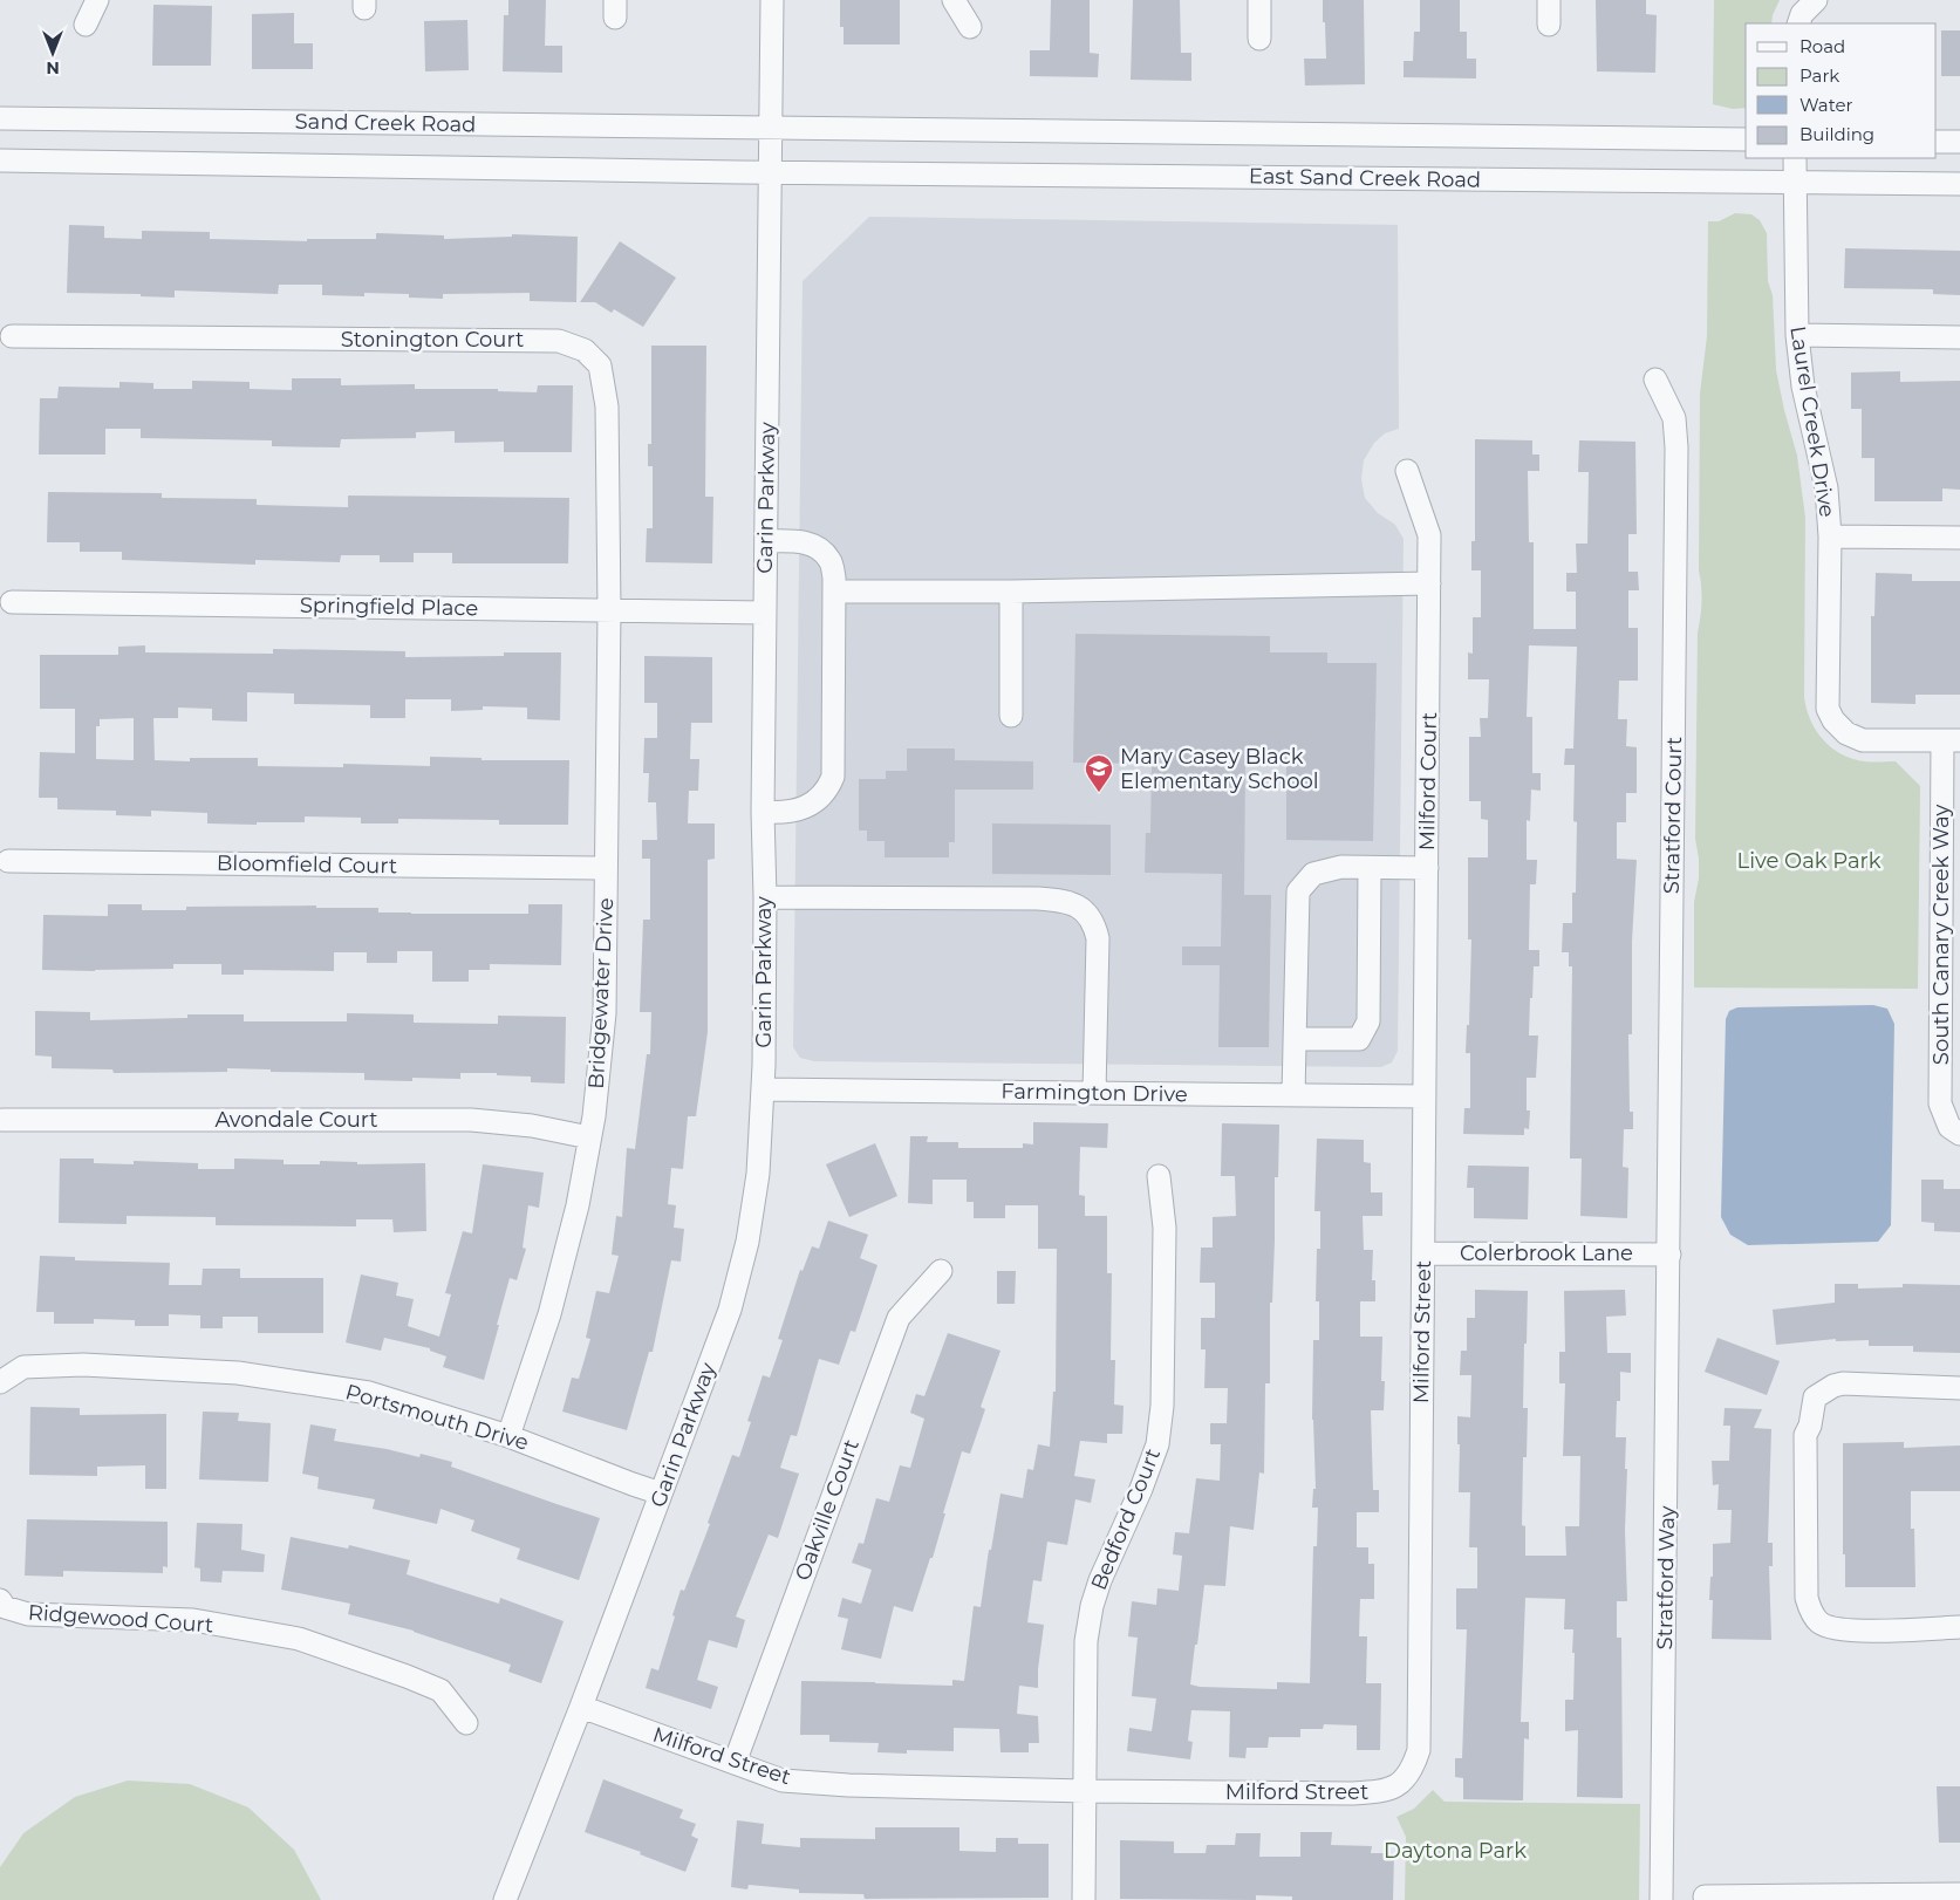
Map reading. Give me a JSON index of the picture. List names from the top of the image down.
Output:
{
  "streets": {
    "street": [
      "Sand Creek Road",
      "East Sand Creek Road",
      "Stonington Court",
      "Laurel Creek Drive",
      "Garin Parkway",
      "Springfield Place",
      "Milford Court",
      "Stratford Court",
      "Bloomfield Court",
      "South Canary Creek Way",
      "Bridgewater Drive",
      "Farmington Drive",
      "Avondale Court",
      "Colerbrook Lane",
      "Milford Street",
      "Portsmouth Drive",
      "Oakville Court",
      "Bedford Court",
      "Stratford Way",
      "Ridgewood Court"
    ]
  },
  "crossings": [
    ["Sand Creek Road", "East Sand Creek Road"],
    ["Sand Creek Road", "Garin Parkway"],
    ["East Sand Creek Road", "Laurel Creek Drive"],
    ["East Sand Creek Road", "Garin Parkway"],
    ["Stonington Court", "Springfield Place"],
    ["Stonington Court", "Bridgewater Drive"],
    ["Laurel Creek Drive", "South Canary Creek Way"],
    ["Garin Parkway", "Springfield Place"],
    ["Garin Parkway", "Farmington Drive"],
    ["Garin Parkway", "Milford Street"],
    ["Garin Parkway", "Portsmouth Drive"],
    ["Springfield Place", "Bridgewater Drive"],
    ["Milford Court", "Farmington Drive"],
    ["Milford Court", "Milford Street"],
    ["Stratford Court", "Colerbrook Lane"],
    ["Stratford Court", "Stratford Way"],
    ["Bloomfield Court", "Bridgewater Drive"],
    ["Bridgewater Drive", "Avondale Court"],
    ["Bridgewater Drive", "Portsmouth Drive"],
    ["Farmington Drive", "Milford Street"],
    ["Colerbrook Lane", "Milford Street"],
    ["Colerbrook Lane", "Stratford Way"],
    ["Milford Street", "Oakville Court"],
    ["Milford Street", "Bedford Court"]
  ],
  "parks": ["Live Oak Park", "Daytona Park"],
  "places": {
    "school or university": ["Mary Casey Black Elementary School"]
  },
  "legend": [
    "Road",
    "Park",
    "Water",
    "Building"
  ],
  "north": "bottom"
}
